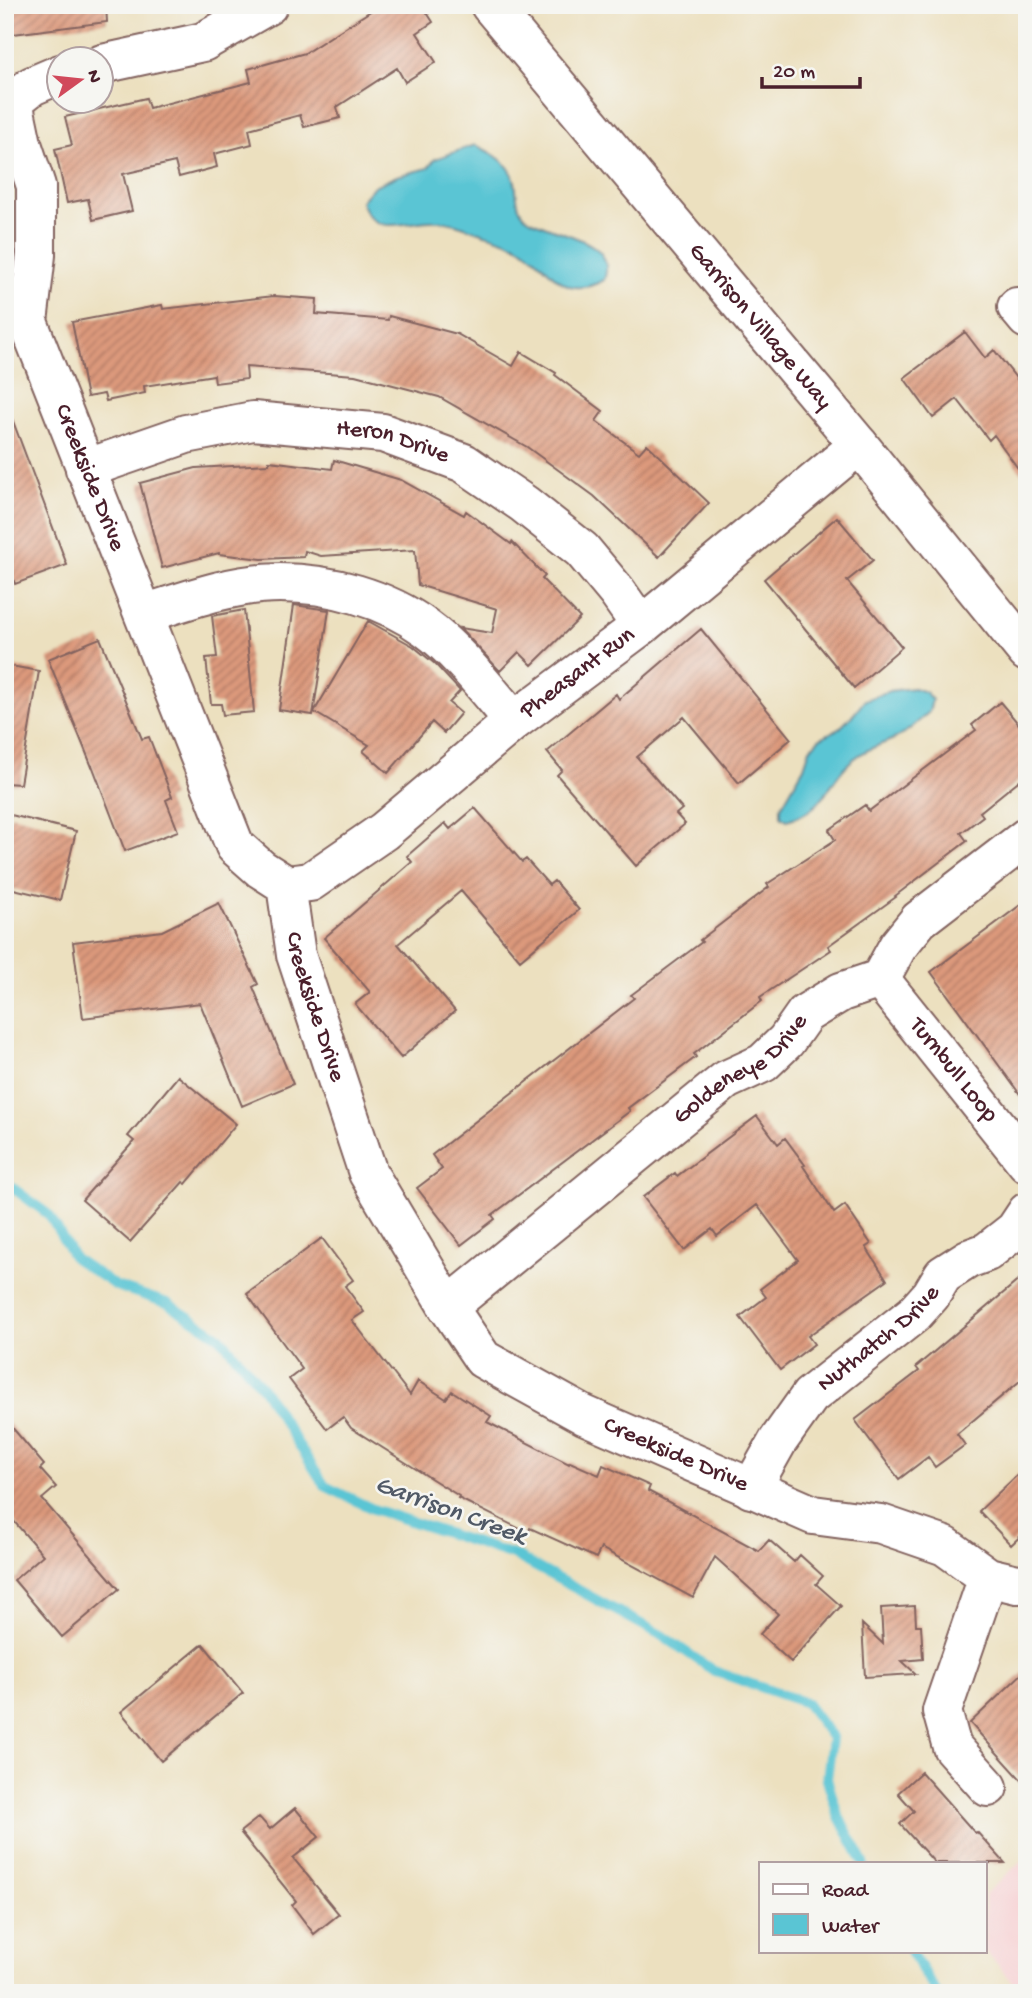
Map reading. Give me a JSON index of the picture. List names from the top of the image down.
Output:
{
  "streets": {
    "street": [
      "Garrison Village Way",
      "Heron Drive",
      "Creekside Drive",
      "Pheasant Run",
      "Goldeneye Drive",
      "Turnbull Loop",
      "Nuthatch Drive"
    ]
  },
  "crossings": [
    ["Garrison Village Way", "Pheasant Run"],
    ["Heron Drive", "Creekside Drive"],
    ["Heron Drive", "Pheasant Run"],
    ["Creekside Drive", "Pheasant Run"],
    ["Creekside Drive", "Goldeneye Drive"],
    ["Creekside Drive", "Nuthatch Drive"],
    ["Goldeneye Drive", "Turnbull Loop"]
  ],
  "water": ["Garrison Creek"],
  "legend": ["Road", "Water"],
  "scale_bar": "20 m",
  "north": "right"
}
